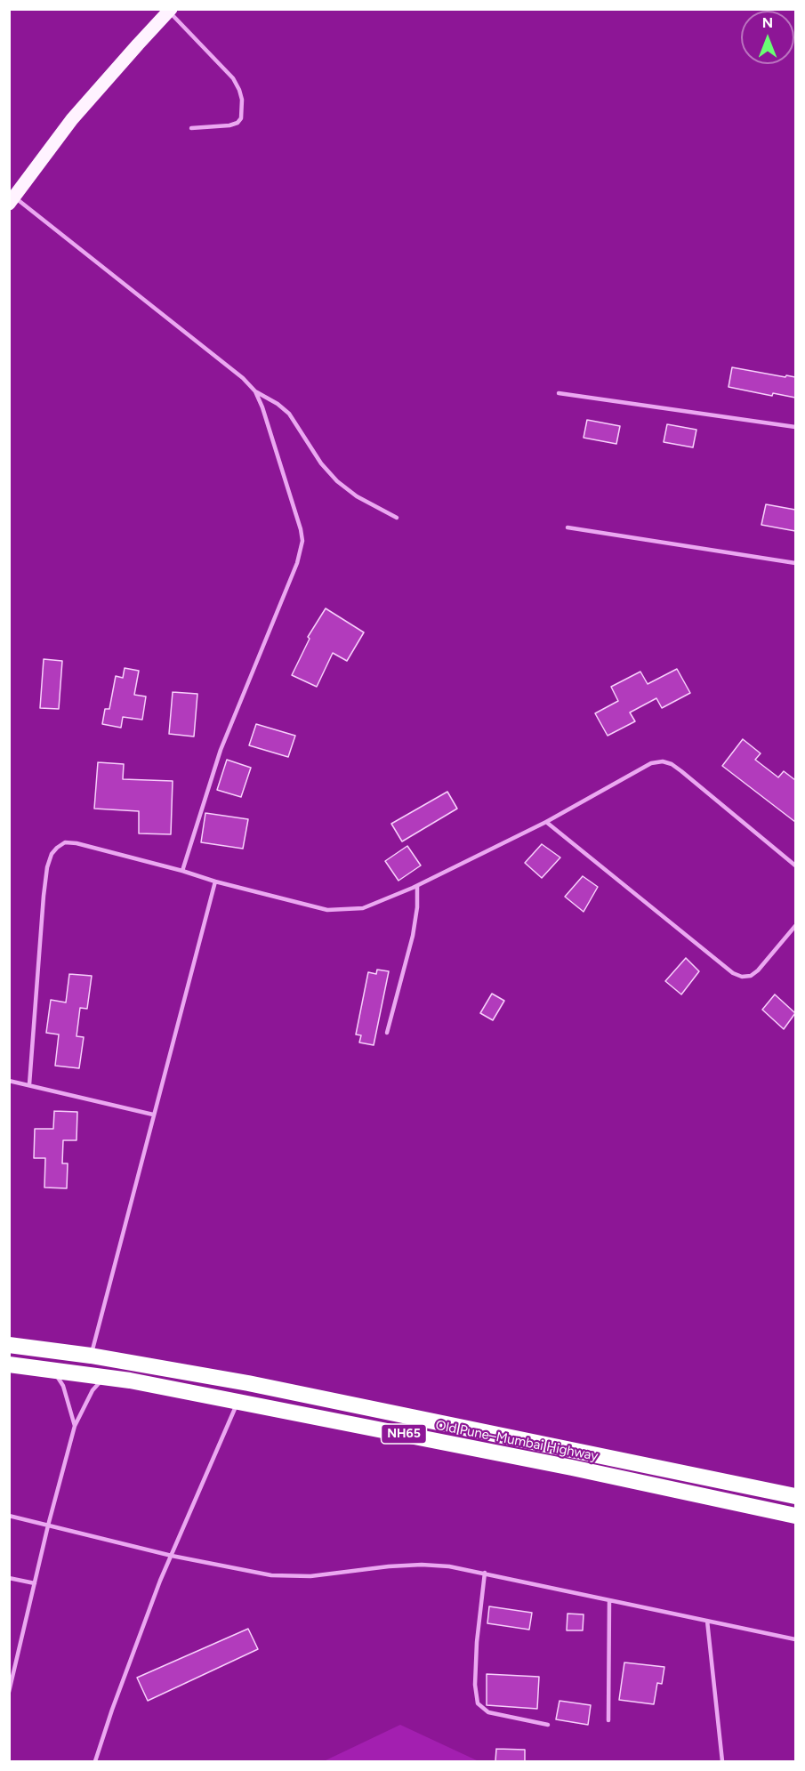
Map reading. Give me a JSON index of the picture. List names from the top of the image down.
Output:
{
  "streets": {
    "highway": ["NH65", "Old Pune–Mumbai Highway"]
  },
  "north": "top"
}
